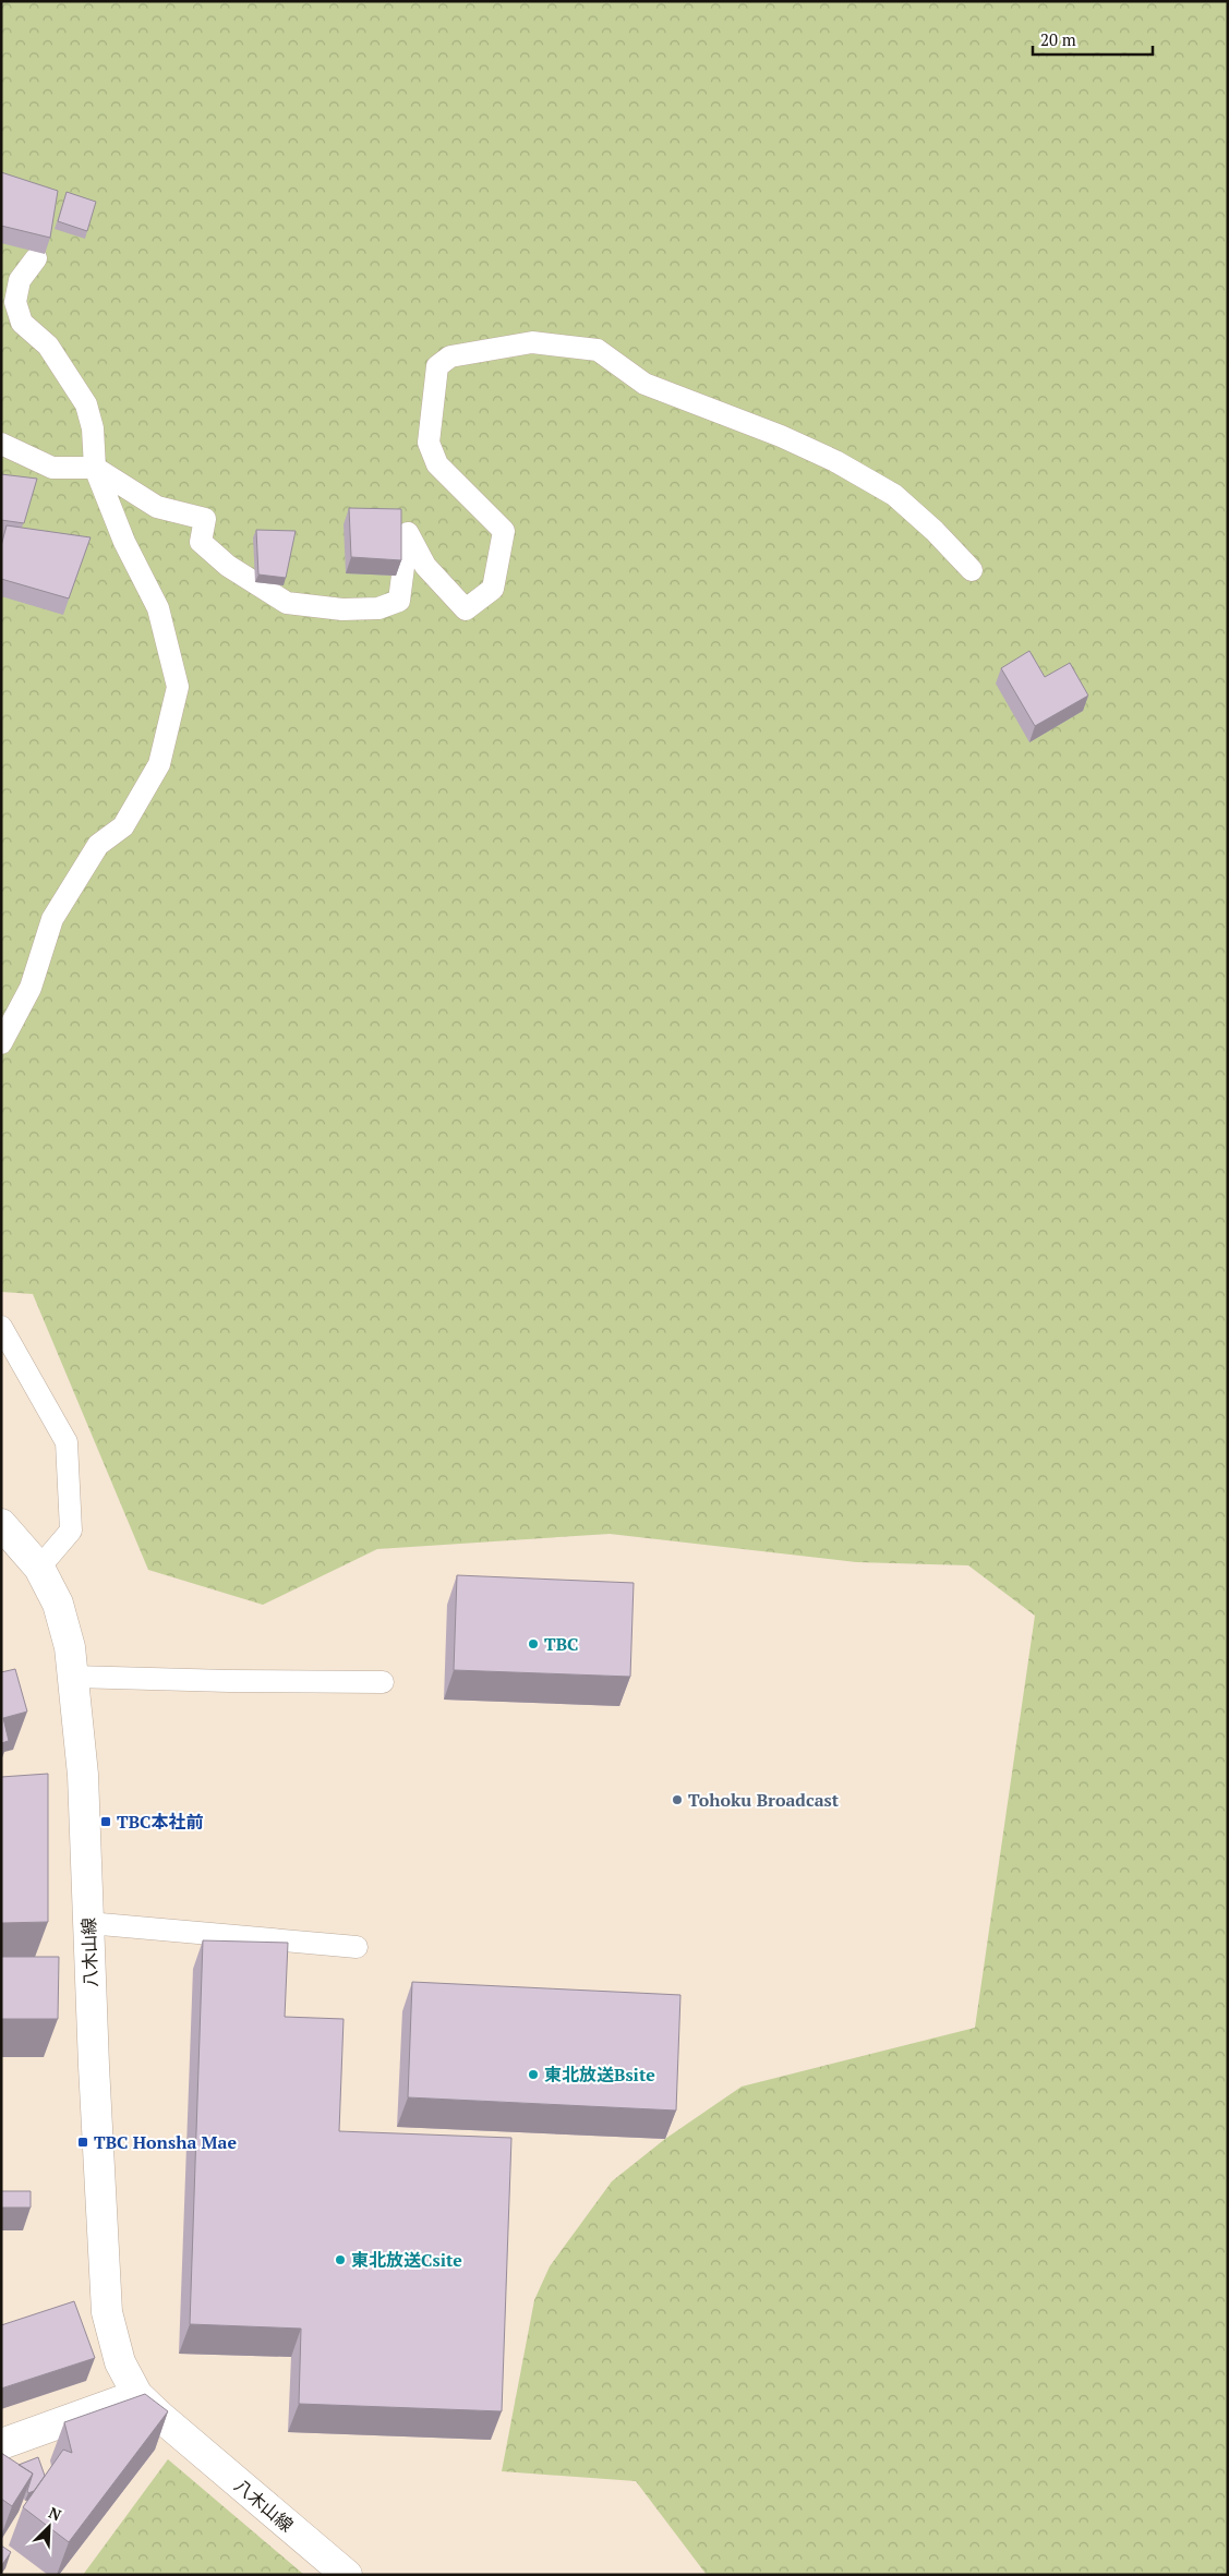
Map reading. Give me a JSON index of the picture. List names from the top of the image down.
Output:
{
  "streets": {
    "street": ["八木山線"]
  },
  "places": {
    "other": [
      "TBC",
      "Tohoku Broadcast",
      "東北放送Bsite",
      "東北放送Csite"
    ],
    "transit": ["TBC本社前", "TBC Honsha Mae"]
  },
  "scale_bar": "20 m",
  "north": "top right"
}
